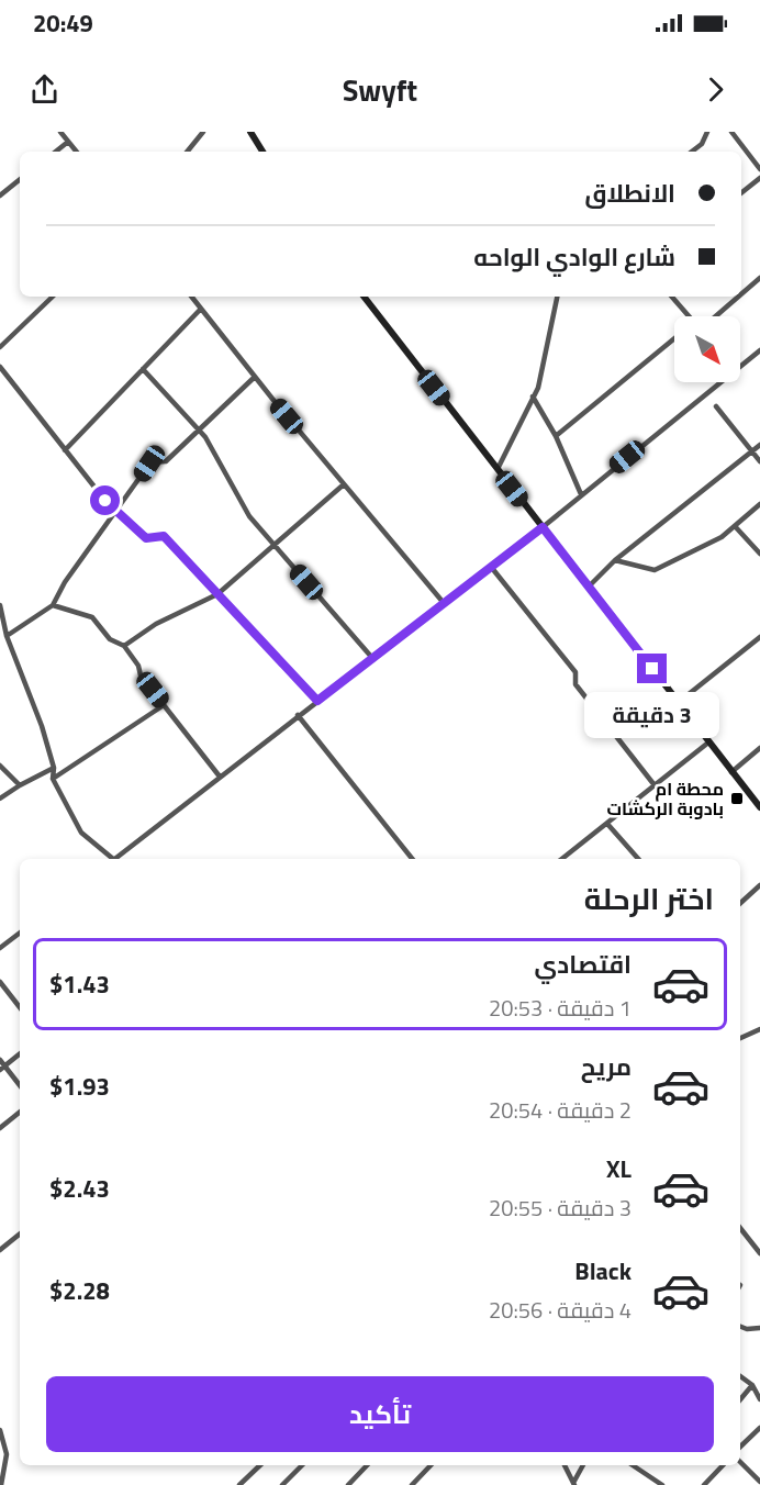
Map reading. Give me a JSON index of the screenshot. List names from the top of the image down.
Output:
{
  "places": {
    "transit": ["محطة ام بادوبة الركشات"]
  },
  "north": "bottom right",
  "page": {
    "status": "20:49",
    "header": "Swyft",
    "banner": ["الانطلاق", "شارع الوادي الواحه"],
    "bubble": "3 دقيقة",
    "heading": "اختر الرحلة",
    "list": [
      {
        "name": "اقتصادي",
        "note": "1 دقيقة · 20:53",
        "value": "$1.43"
      },
      {
        "name": "مريح",
        "note": "2 دقيقة · 20:54",
        "value": "$1.93"
      },
      {
        "name": "XL",
        "note": "3 دقيقة · 20:55",
        "value": "$2.43"
      },
      {
        "name": "Black",
        "note": "4 دقيقة · 20:56",
        "value": "$2.28"
      }
    ],
    "buttons": "تأكيد"
  }
}
